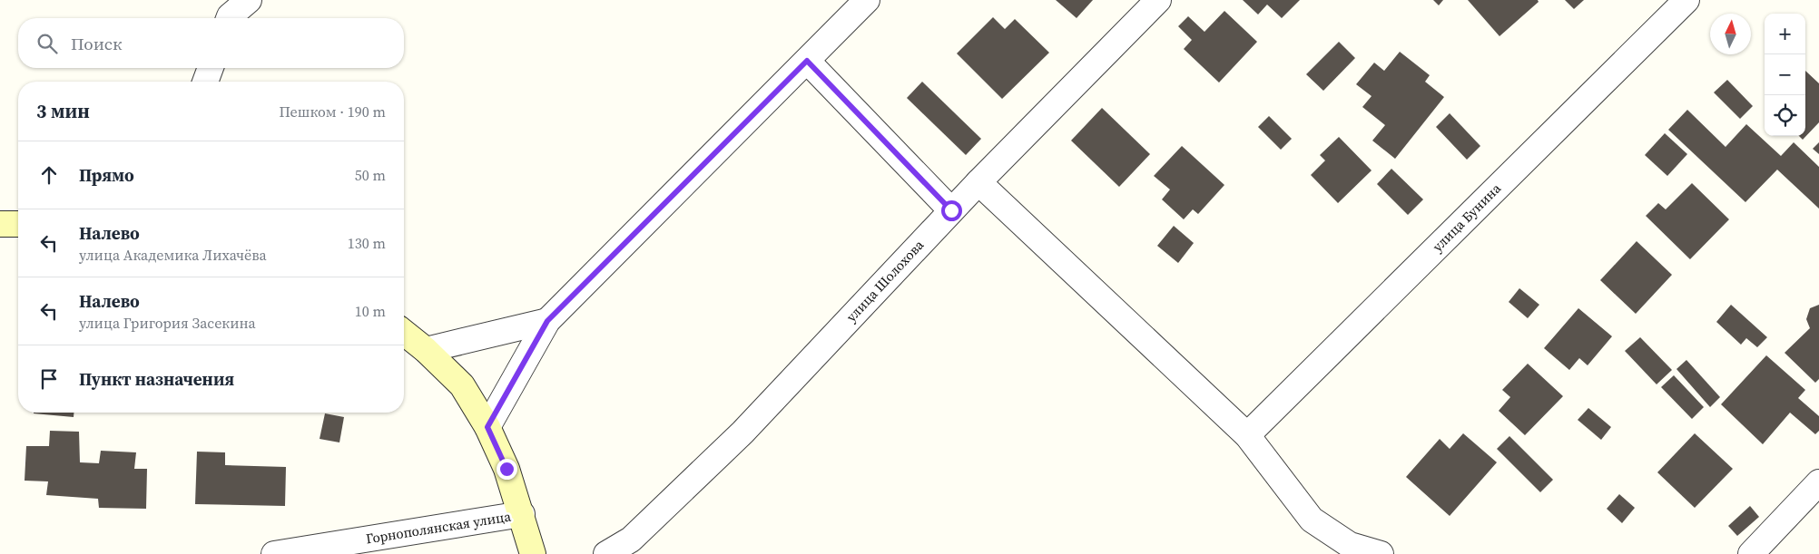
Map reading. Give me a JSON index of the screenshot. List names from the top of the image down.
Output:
{
  "streets": {
    "street": ["улица Бунина", "улица Шолохова", "Горнополянская улица"]
  },
  "north": "top",
  "page": {
    "map_buttons": ["+", "−"],
    "search": "Поиск",
    "heading": ["3 мин", "Пешком · 190 m"],
    "list": [
      ["Прямо", "50 m"],
      ["Налево", "улица Академика Лихачёва", "130 m"],
      ["Налево", "улица Григория Засекина", "10 m"],
      "Пункт назначения"
    ]
  }
}
